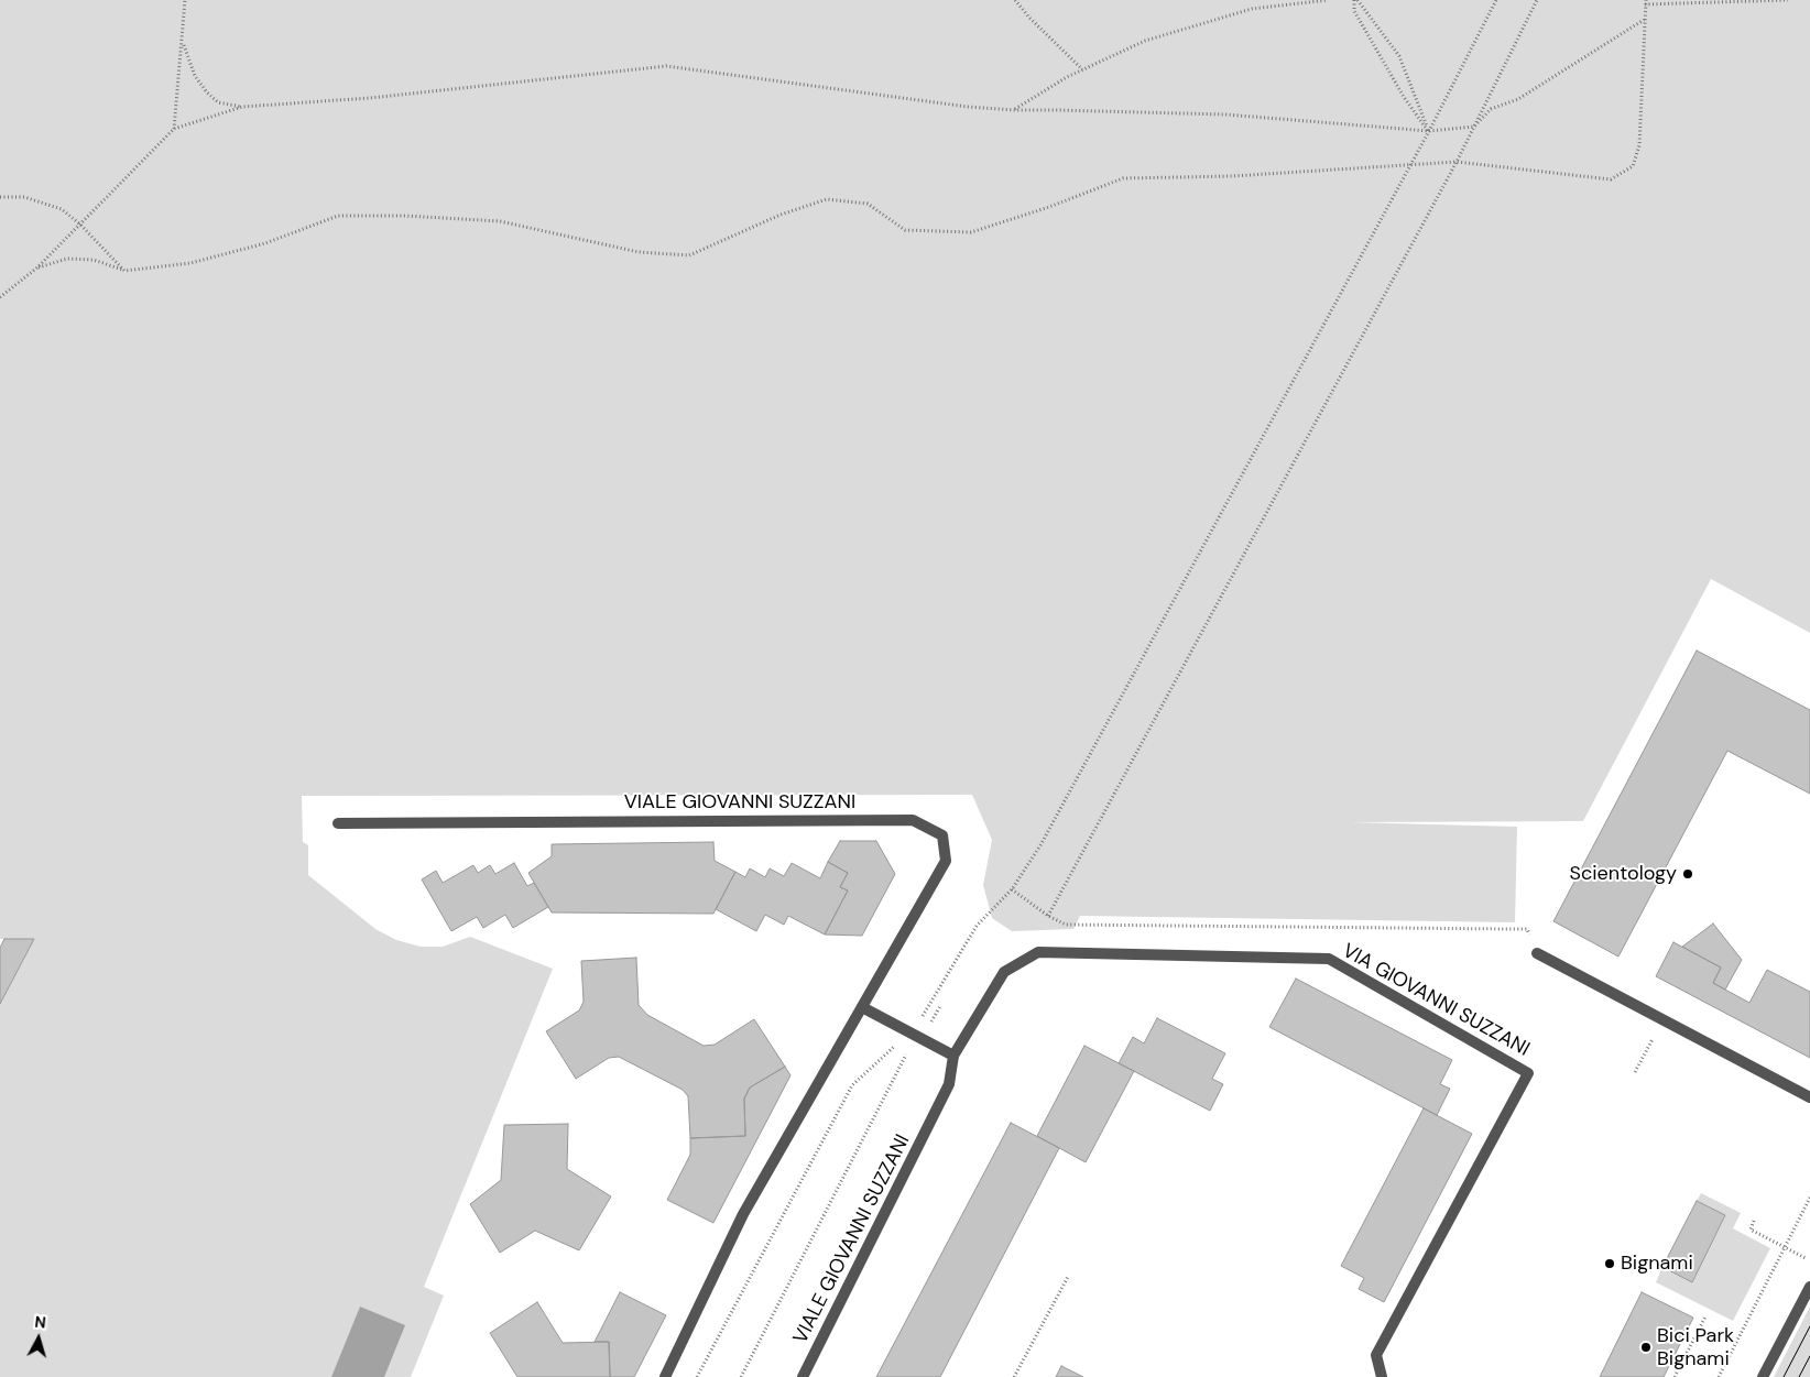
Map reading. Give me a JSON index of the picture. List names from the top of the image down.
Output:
{
  "streets": {
    "street": ["VIALE GIOVANNI SUZZANI", "VIA GIOVANNI SUZZANI"]
  },
  "crossings": [
    ["VIALE GIOVANNI SUZZANI", "VIA GIOVANNI SUZZANI"]
  ],
  "places": ["Scientology", "Bignami", "Bici Park Bignami"],
  "north": "top"
}
